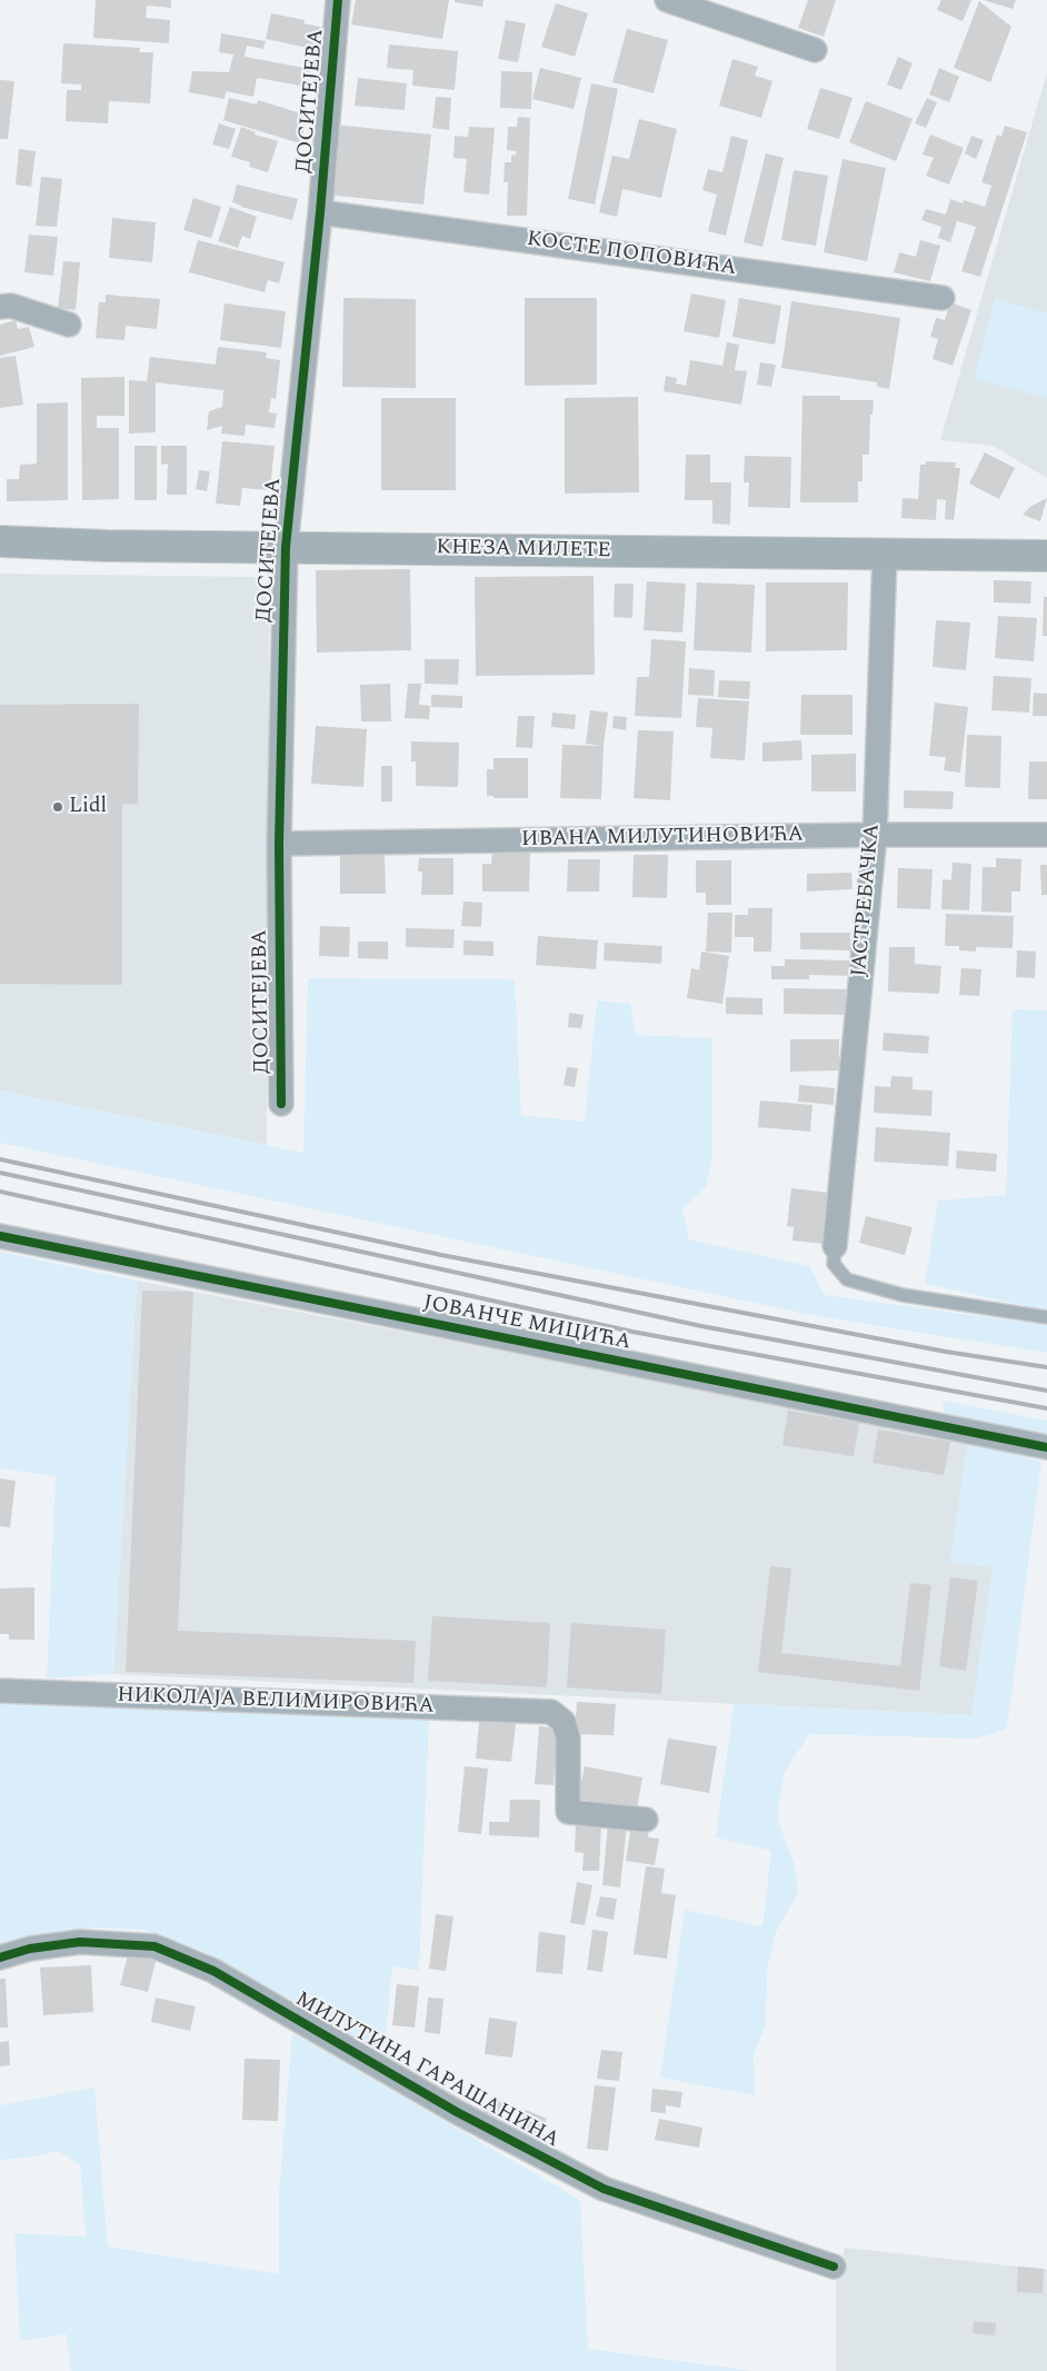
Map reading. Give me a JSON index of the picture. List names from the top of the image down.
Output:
{
  "streets": {
    "main road": ["КНЕЗА МИЛЕТЕ"],
    "street": [
      "ДОСИТЕЈЕВА",
      "КОСТЕ ПОПОВИЋА",
      "ИВАНА МИЛУТИНОВИЋА",
      "ЈАСТРЕБАЧКА",
      "ЈОВАНЧЕ МИЦИЋА",
      "НИКОЛАЈА ВЕЛИМИРОВИЋА",
      "МИЛУТИНА ГАРАШАНИНА"
    ]
  },
  "crossings": [
    ["ДОСИТЕЈЕВА", "КОСТЕ ПОПОВИЋА"],
    ["ДОСИТЕЈЕВА", "КНЕЗА МИЛЕТЕ"],
    ["ДОСИТЕЈЕВА", "ИВАНА МИЛУТИНОВИЋА"],
    ["КНЕЗА МИЛЕТЕ", "ЈАСТРЕБАЧКА"],
    ["ИВАНА МИЛУТИНОВИЋА", "ЈАСТРЕБАЧКА"]
  ],
  "places": ["Lidl"]
}
